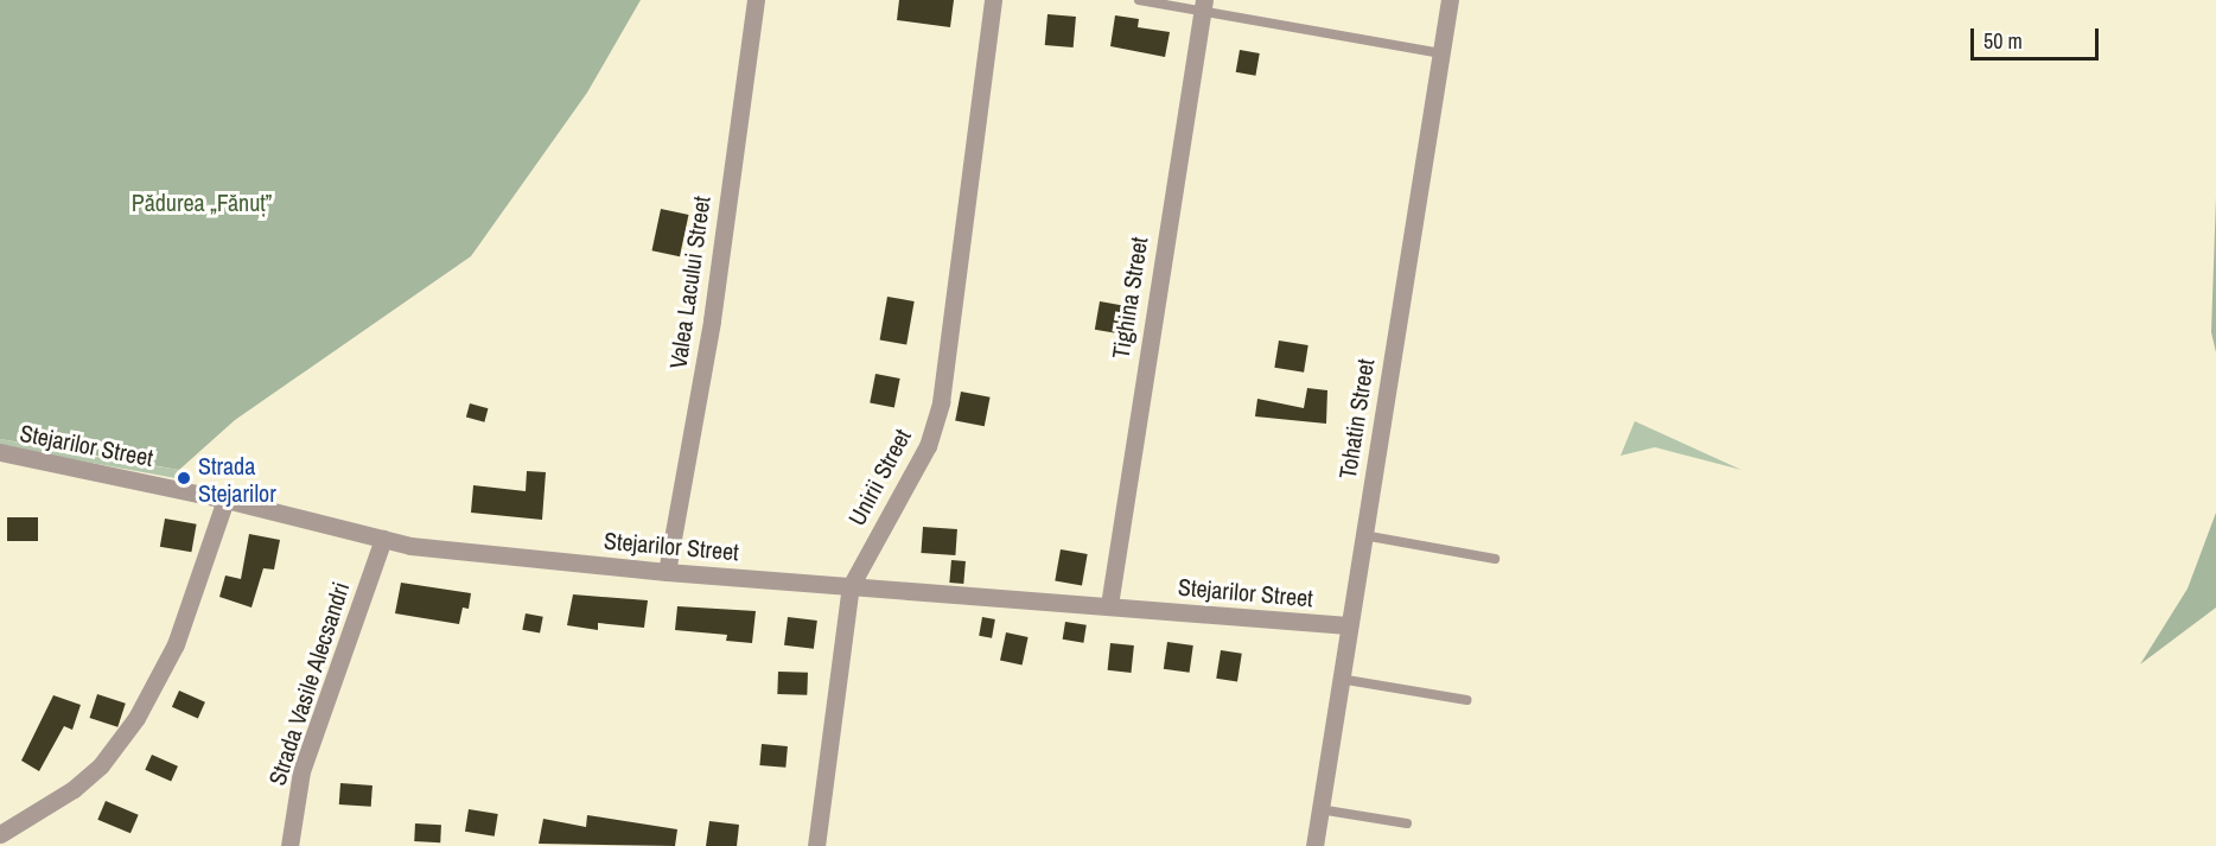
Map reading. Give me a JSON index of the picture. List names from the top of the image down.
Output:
{
  "streets": {
    "street": [
      "Valea Lacului Street",
      "Tighina Street",
      "Tohatin Street",
      "Stejarilor Street",
      "Unirii Street",
      "Strada Vasile Alecsandri"
    ]
  },
  "crossings": [
    ["Valea Lacului Street", "Stejarilor Street"],
    ["Tighina Street", "Stejarilor Street"],
    ["Tohatin Street", "Stejarilor Street"],
    ["Stejarilor Street", "Unirii Street"],
    ["Stejarilor Street", "Strada Vasile Alecsandri"]
  ],
  "parks": ["Pădurea „Fănuț”"],
  "places": ["Strada Stejarilor"],
  "scale_bar": "50 m"
}
